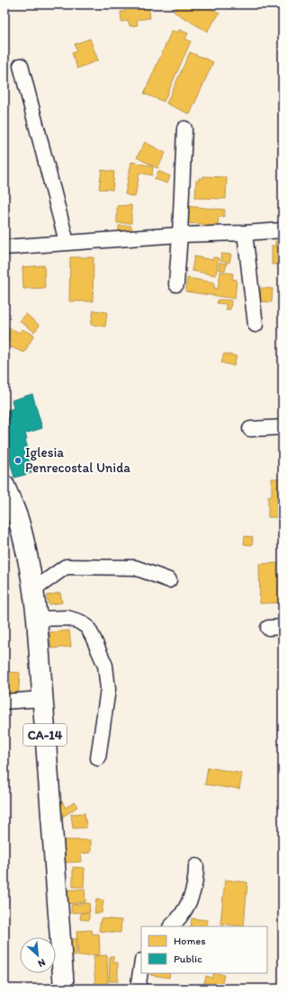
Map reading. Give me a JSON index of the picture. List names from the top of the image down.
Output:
{
  "streets": {
    "highway": ["CA-14"]
  },
  "places": ["Iglesia Penrecostal Unida"],
  "legend": ["Homes", "Public"],
  "north": "bottom right"
}
